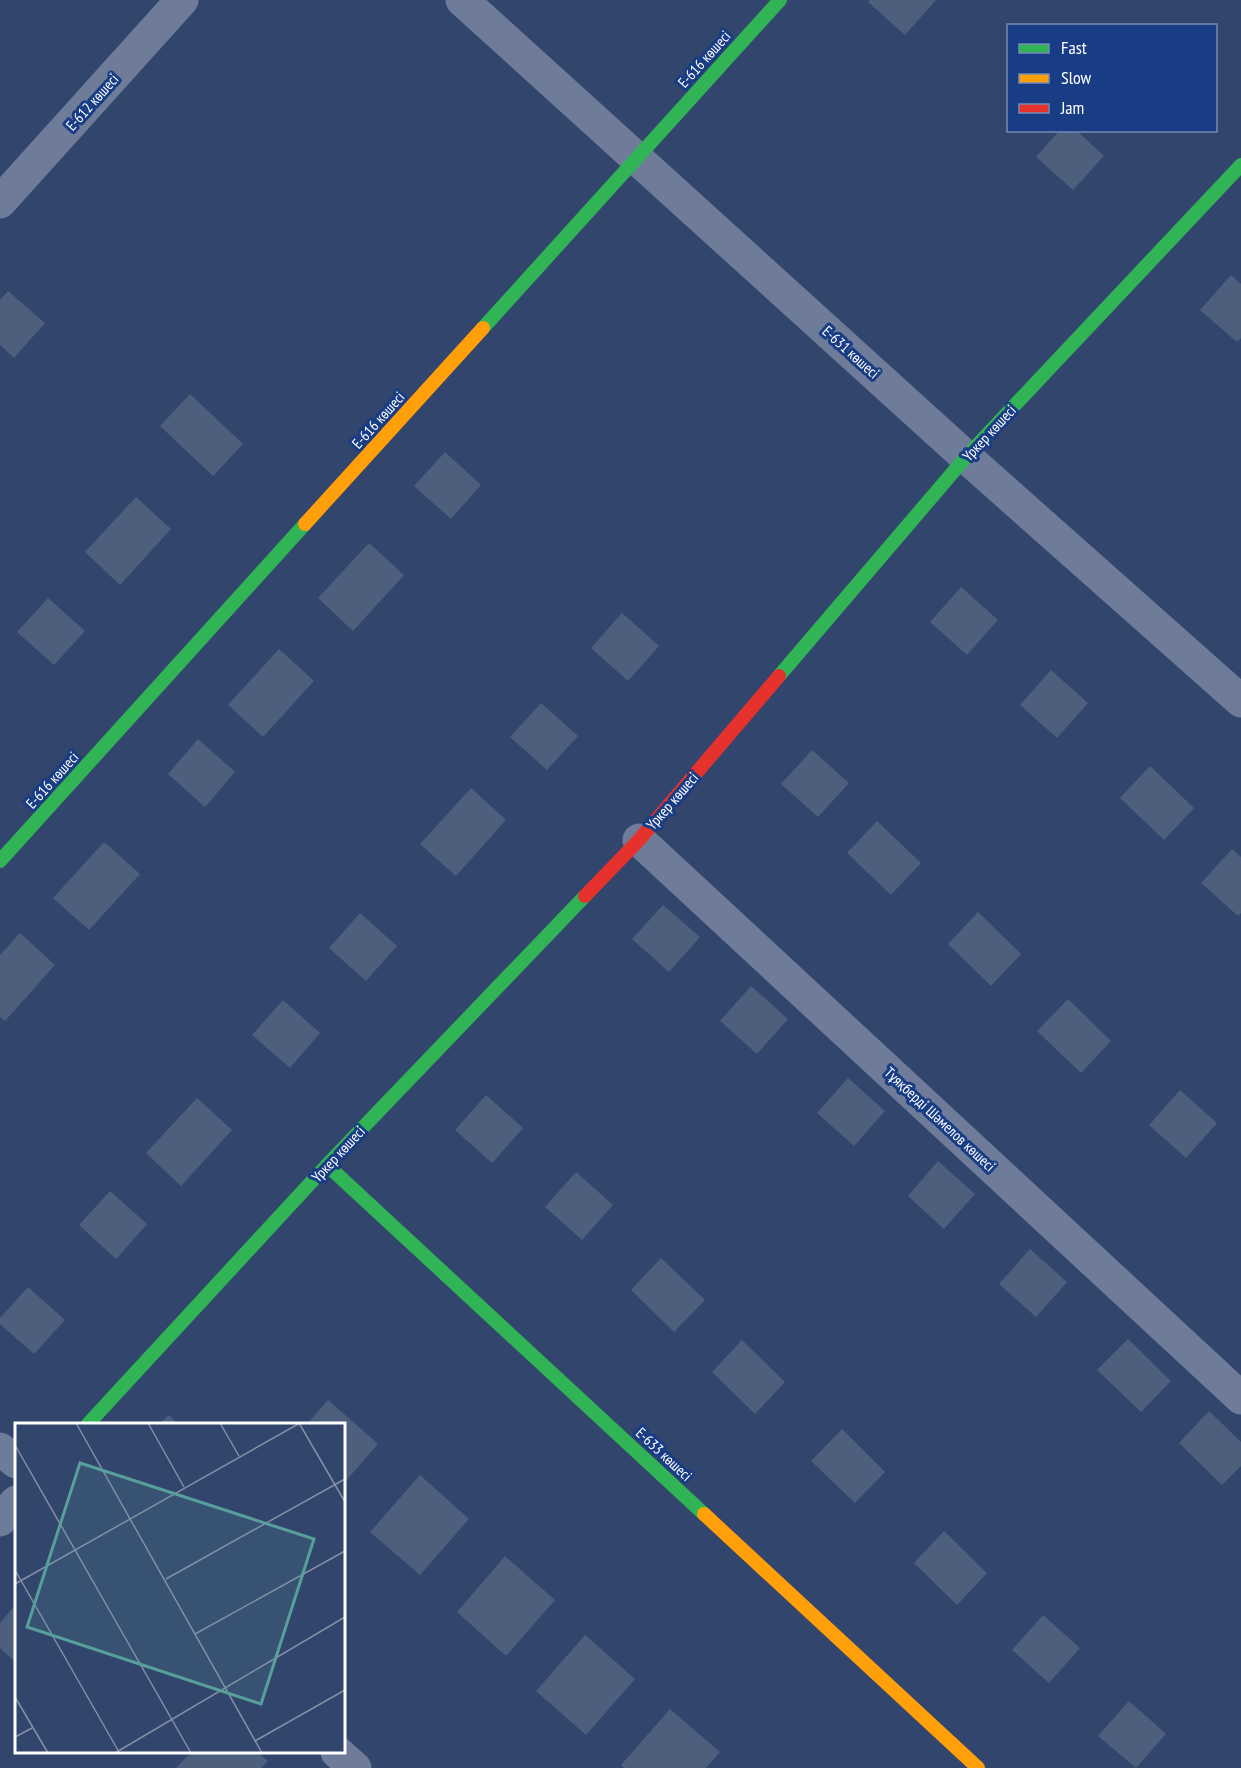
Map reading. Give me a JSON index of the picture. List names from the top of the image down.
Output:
{
  "streets": {
    "street": [
      "Е-616 көшесі",
      "Е-612 көшесі",
      "Е-631 көшесі",
      "Үркер көшесі",
      "Тұяқберді Шәмелов көшесі",
      "Е-633 көшесі"
    ]
  },
  "crossings": [
    ["Е-616 көшесі", "Е-631 көшесі"],
    ["Е-631 көшесі", "Үркер көшесі"],
    ["Үркер көшесі", "Тұяқберді Шәмелов көшесі"],
    ["Үркер көшесі", "Е-633 көшесі"]
  ],
  "legend": ["Fast", "Slow", "Jam"]
}
